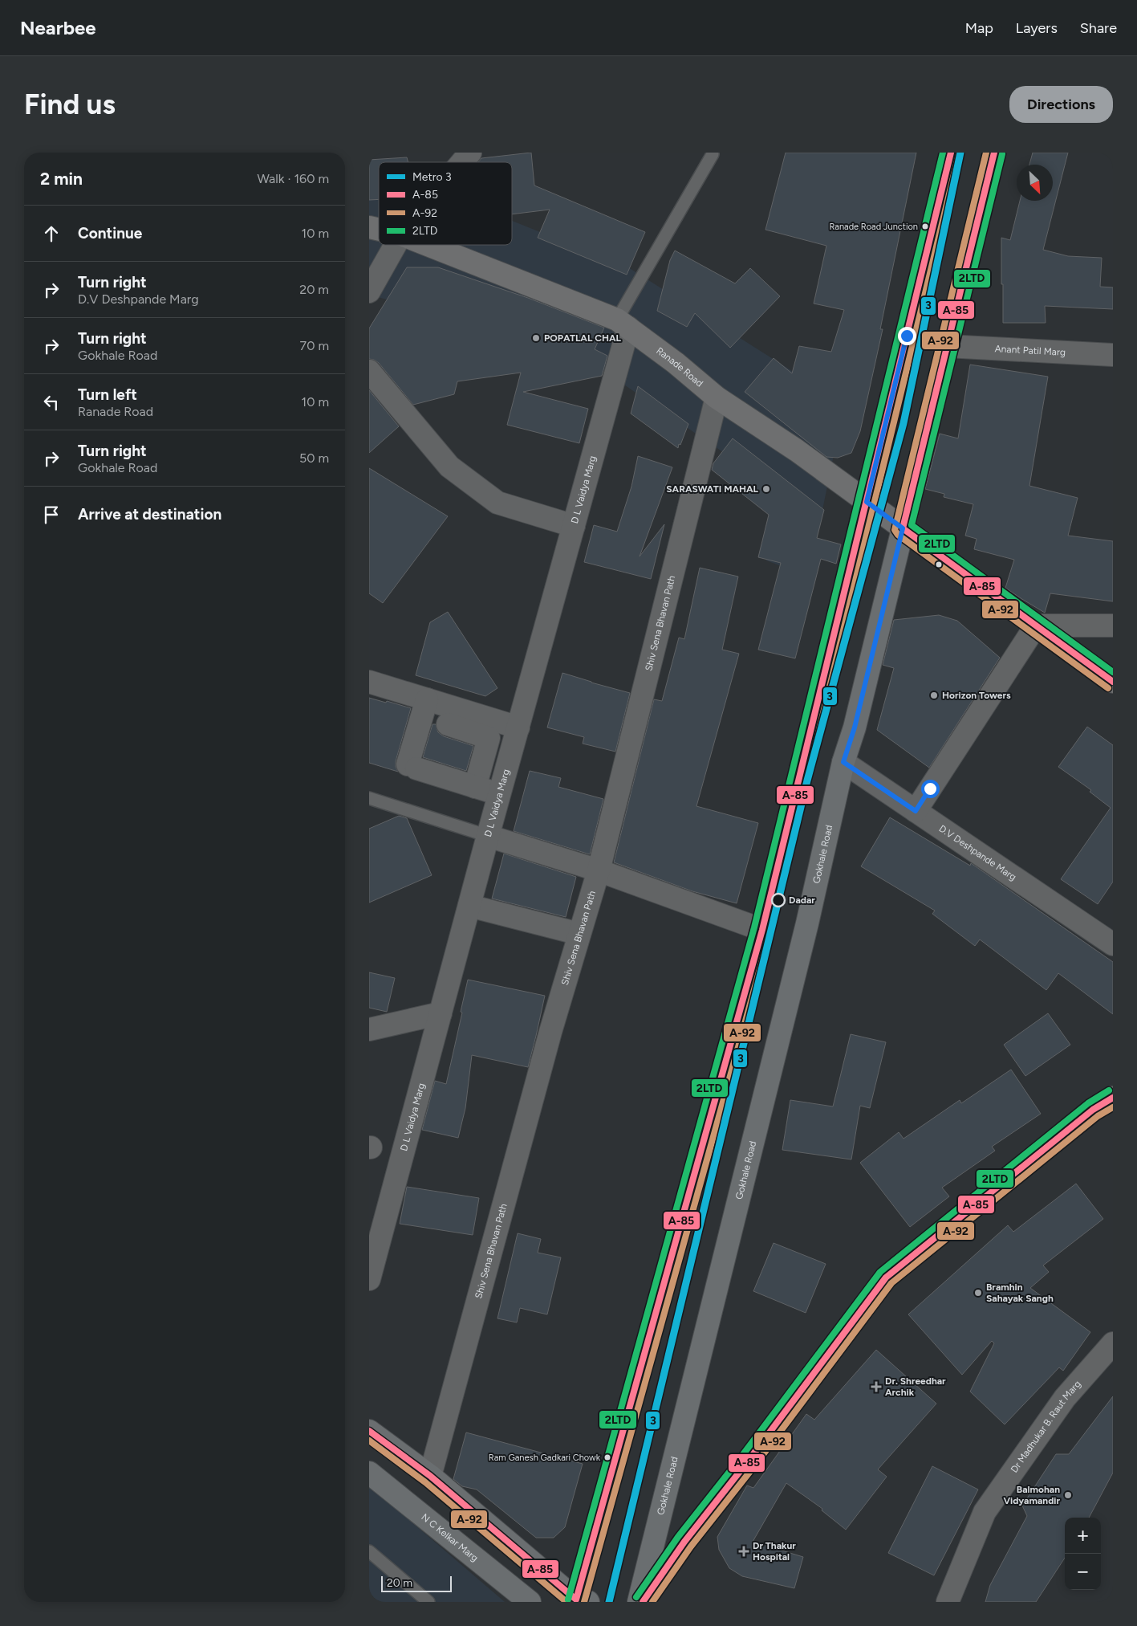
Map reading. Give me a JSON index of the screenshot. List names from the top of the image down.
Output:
{
  "streets": {
    "main road": ["Gokhale Road", "N C Kelkar Marg"],
    "street": [
      "Anant Patil Marg",
      "Ranade Road",
      "D L Vaidya Marg",
      "Shiv Sena Bhavan Path",
      "D.V Deshpande Marg",
      "Dr Madhukar B. Raut Marg"
    ]
  },
  "crossings": [
    ["Anant Patil Marg", "Gokhale Road"],
    ["Ranade Road", "D L Vaidya Marg"],
    ["Ranade Road", "Shiv Sena Bhavan Path"],
    ["Ranade Road", "Gokhale Road"],
    ["D.V Deshpande Marg", "Gokhale Road"]
  ],
  "places": {
    "other": [
      "Ranade Road Junction",
      "POPATLAL CHAL",
      "SARASWATI MAHAL",
      "Horizon Towers",
      "Dadar",
      "Bramhin Sahayak Sangh",
      "Ram Ganesh Gadkari Chowk",
      "Balmohan Vidyamandir"
    ],
    "health": ["Dr. Shreedhar Archik", "Dr Thakur Hospital"]
  },
  "lines": [
    "metro line 3",
    "transit line A-85",
    "transit line A-92",
    "transit line 2LTD"
  ],
  "legend": [
    "Metro 3",
    "A-85",
    "A-92",
    "2LTD"
  ],
  "scale_bar": "20 m",
  "north": "bottom right",
  "page": {
    "header": "Nearbee",
    "nav": ["Map", "Layers", "Share"],
    "buttons": "Directions",
    "title": "Find us",
    "heading": ["2 min", "Walk · 160 m"],
    "list": [
      ["Continue", "10 m"],
      ["Turn right", "D.V Deshpande Marg", "20 m"],
      ["Turn right", "Gokhale Road", "70 m"],
      ["Turn left", "Ranade Road", "10 m"],
      ["Turn right", "Gokhale Road", "50 m"],
      "Arrive at destination"
    ],
    "map_buttons": ["+", "−"],
    "scale": "20 m"
  }
}
